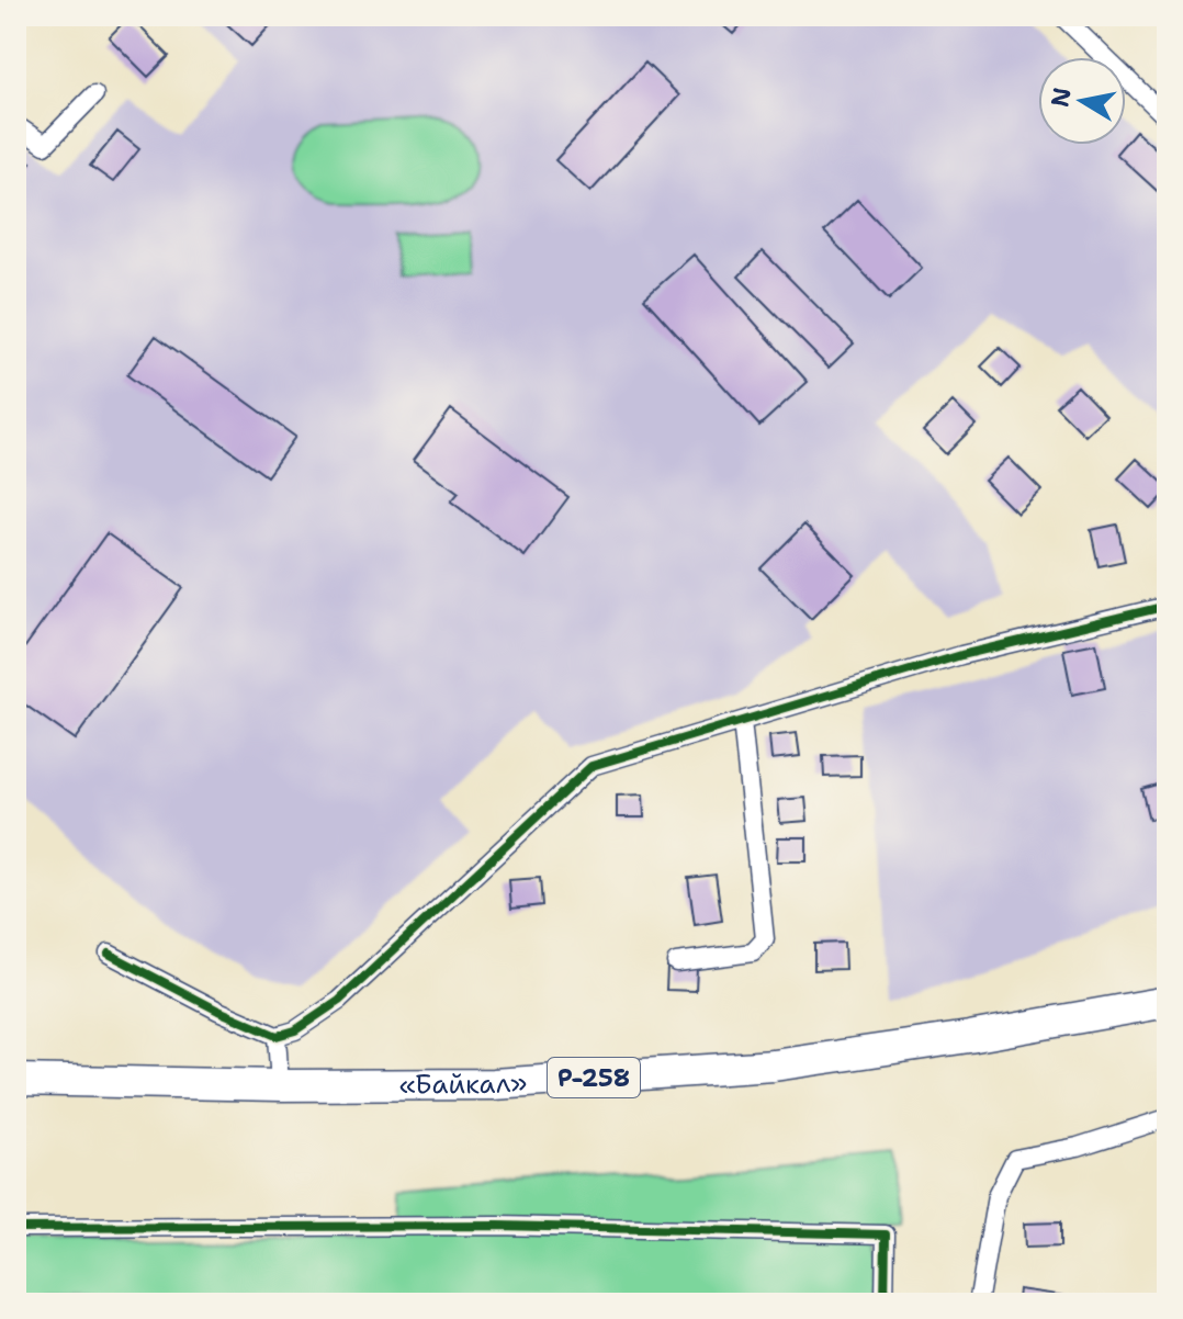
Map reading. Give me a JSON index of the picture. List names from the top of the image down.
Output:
{
  "streets": {
    "highway": ["Р-258", "«Байкал»"]
  },
  "north": "left"
}
